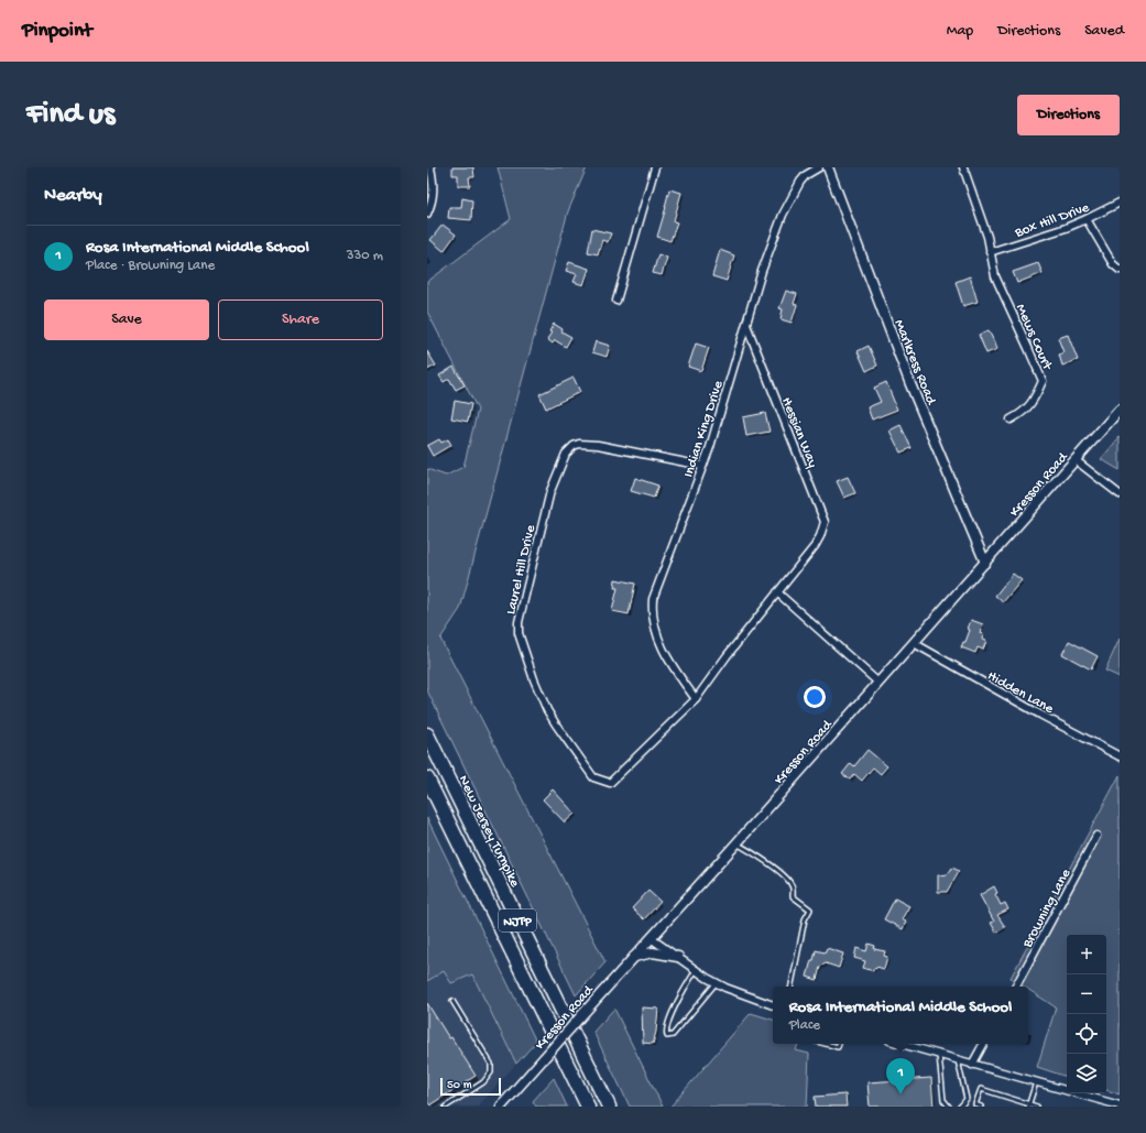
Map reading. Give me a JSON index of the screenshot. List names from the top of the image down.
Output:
{
  "streets": {
    "highway": ["New Jersey Turnpike", "NJTP"],
    "street": [
      "Box Hill Drive",
      "Mews Court",
      "Marlkress Road",
      "Indian King Drive",
      "Hessian Way",
      "Kresson Road",
      "Laurel Hill Drive",
      "Hidden Lane",
      "Browning Lane"
    ]
  },
  "crossings": [
    ["Box Hill Drive", "Mews Court"],
    ["Marlkress Road", "Kresson Road"],
    ["Indian King Drive", "Hessian Way"],
    ["Indian King Drive", "Laurel Hill Drive"],
    ["Hessian Way", "Laurel Hill Drive"],
    ["Kresson Road", "Hidden Lane"]
  ],
  "scale_bar": "50 m",
  "page": {
    "header": "Pinpoint",
    "nav": ["Map", "Directions", "Saved"],
    "buttons": [
      "Directions",
      ["Save", "Share"]
    ],
    "title": "Find us",
    "heading": "Nearby",
    "list": [
      {
        "mark": "1",
        "name": "Rosa International Middle School",
        "note": "Place · Browning Lane",
        "value": "330 m"
      }
    ],
    "map_buttons": ["+", "−"],
    "popup": ["Rosa International Middle School", "Place"],
    "pins": "1",
    "scale": "50 m"
  }
}
